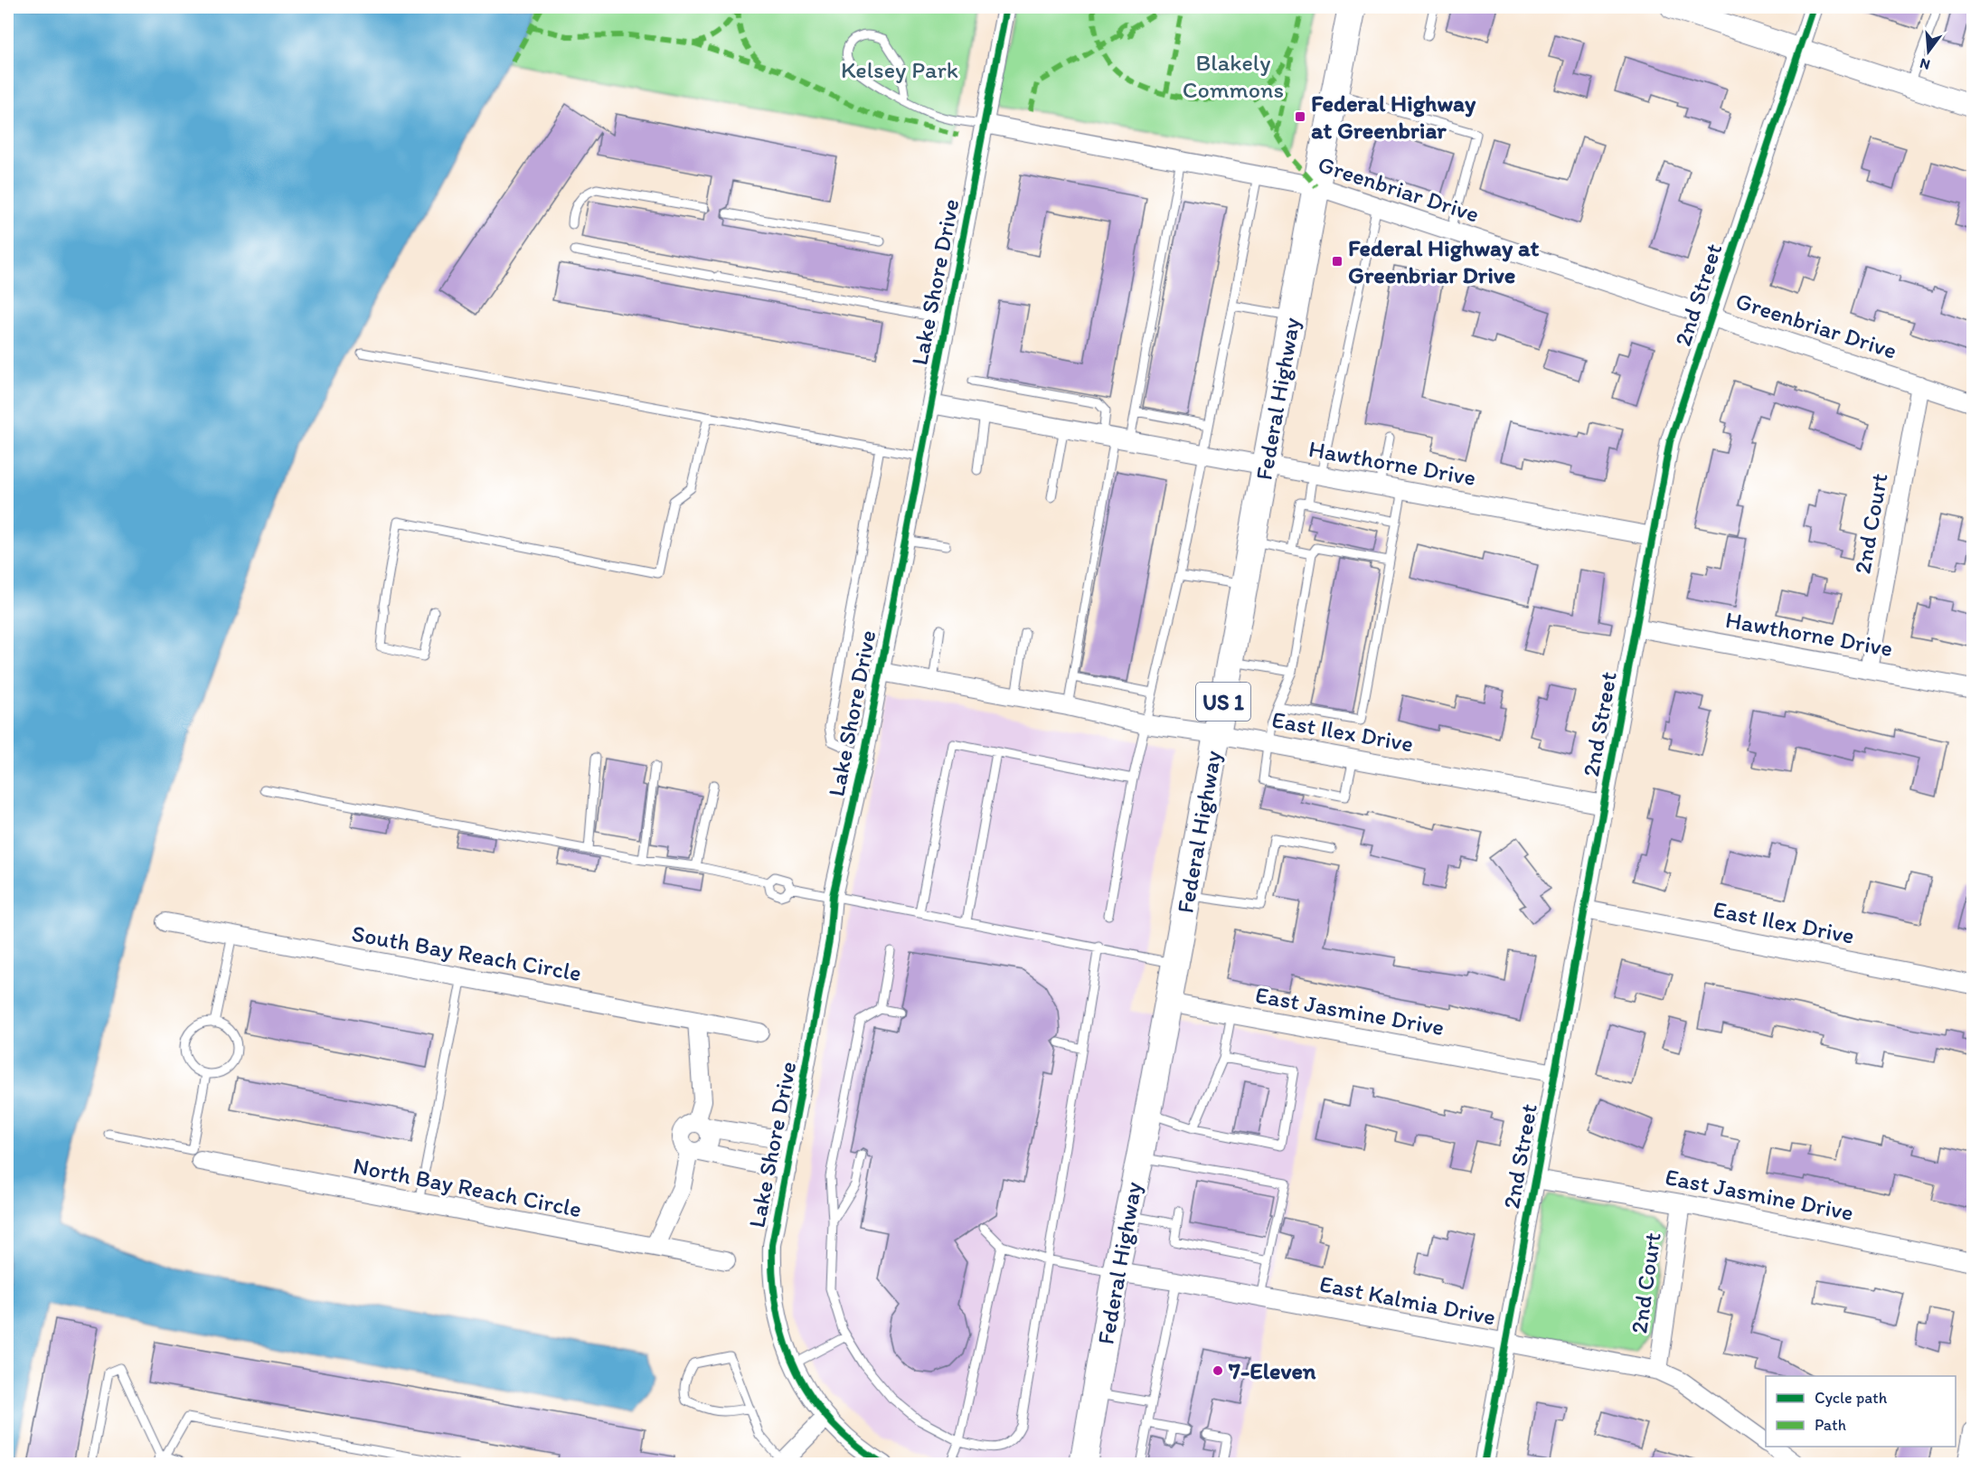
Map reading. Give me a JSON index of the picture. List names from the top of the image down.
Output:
{
  "streets": {
    "main road": ["Federal Highway", "US 1"],
    "street": [
      "Greenbriar Drive",
      "Lake Shore Drive",
      "2nd Street",
      "Hawthorne Drive",
      "2nd Court",
      "East Ilex Drive",
      "South Bay Reach Circle",
      "East Jasmine Drive",
      "North Bay Reach Circle",
      "East Kalmia Drive"
    ]
  },
  "crossings": [
    ["Greenbriar Drive", "Lake Shore Drive"],
    ["Greenbriar Drive", "2nd Street"],
    ["Greenbriar Drive", "Federal Highway"],
    ["Greenbriar Drive", "2nd Court"],
    ["Lake Shore Drive", "Hawthorne Drive"],
    ["Lake Shore Drive", "East Ilex Drive"],
    ["2nd Street", "Hawthorne Drive"],
    ["2nd Street", "East Ilex Drive"],
    ["2nd Street", "East Jasmine Drive"],
    ["2nd Street", "East Kalmia Drive"],
    ["Federal Highway", "Hawthorne Drive"],
    ["Federal Highway", "East Ilex Drive"],
    ["Federal Highway", "East Jasmine Drive"],
    ["Federal Highway", "East Kalmia Drive"],
    ["Hawthorne Drive", "2nd Court"],
    ["2nd Court", "East Jasmine Drive"],
    ["2nd Court", "East Kalmia Drive"]
  ],
  "parks": ["Blakely Commons", "Kelsey Park"],
  "places": {
    "transit": ["Federal Highway at Greenbriar", "Federal Highway at Greenbriar Drive"],
    "other": ["7-Eleven"]
  },
  "legend": ["Cycle path", "Path"],
  "north": "bottom"
}
